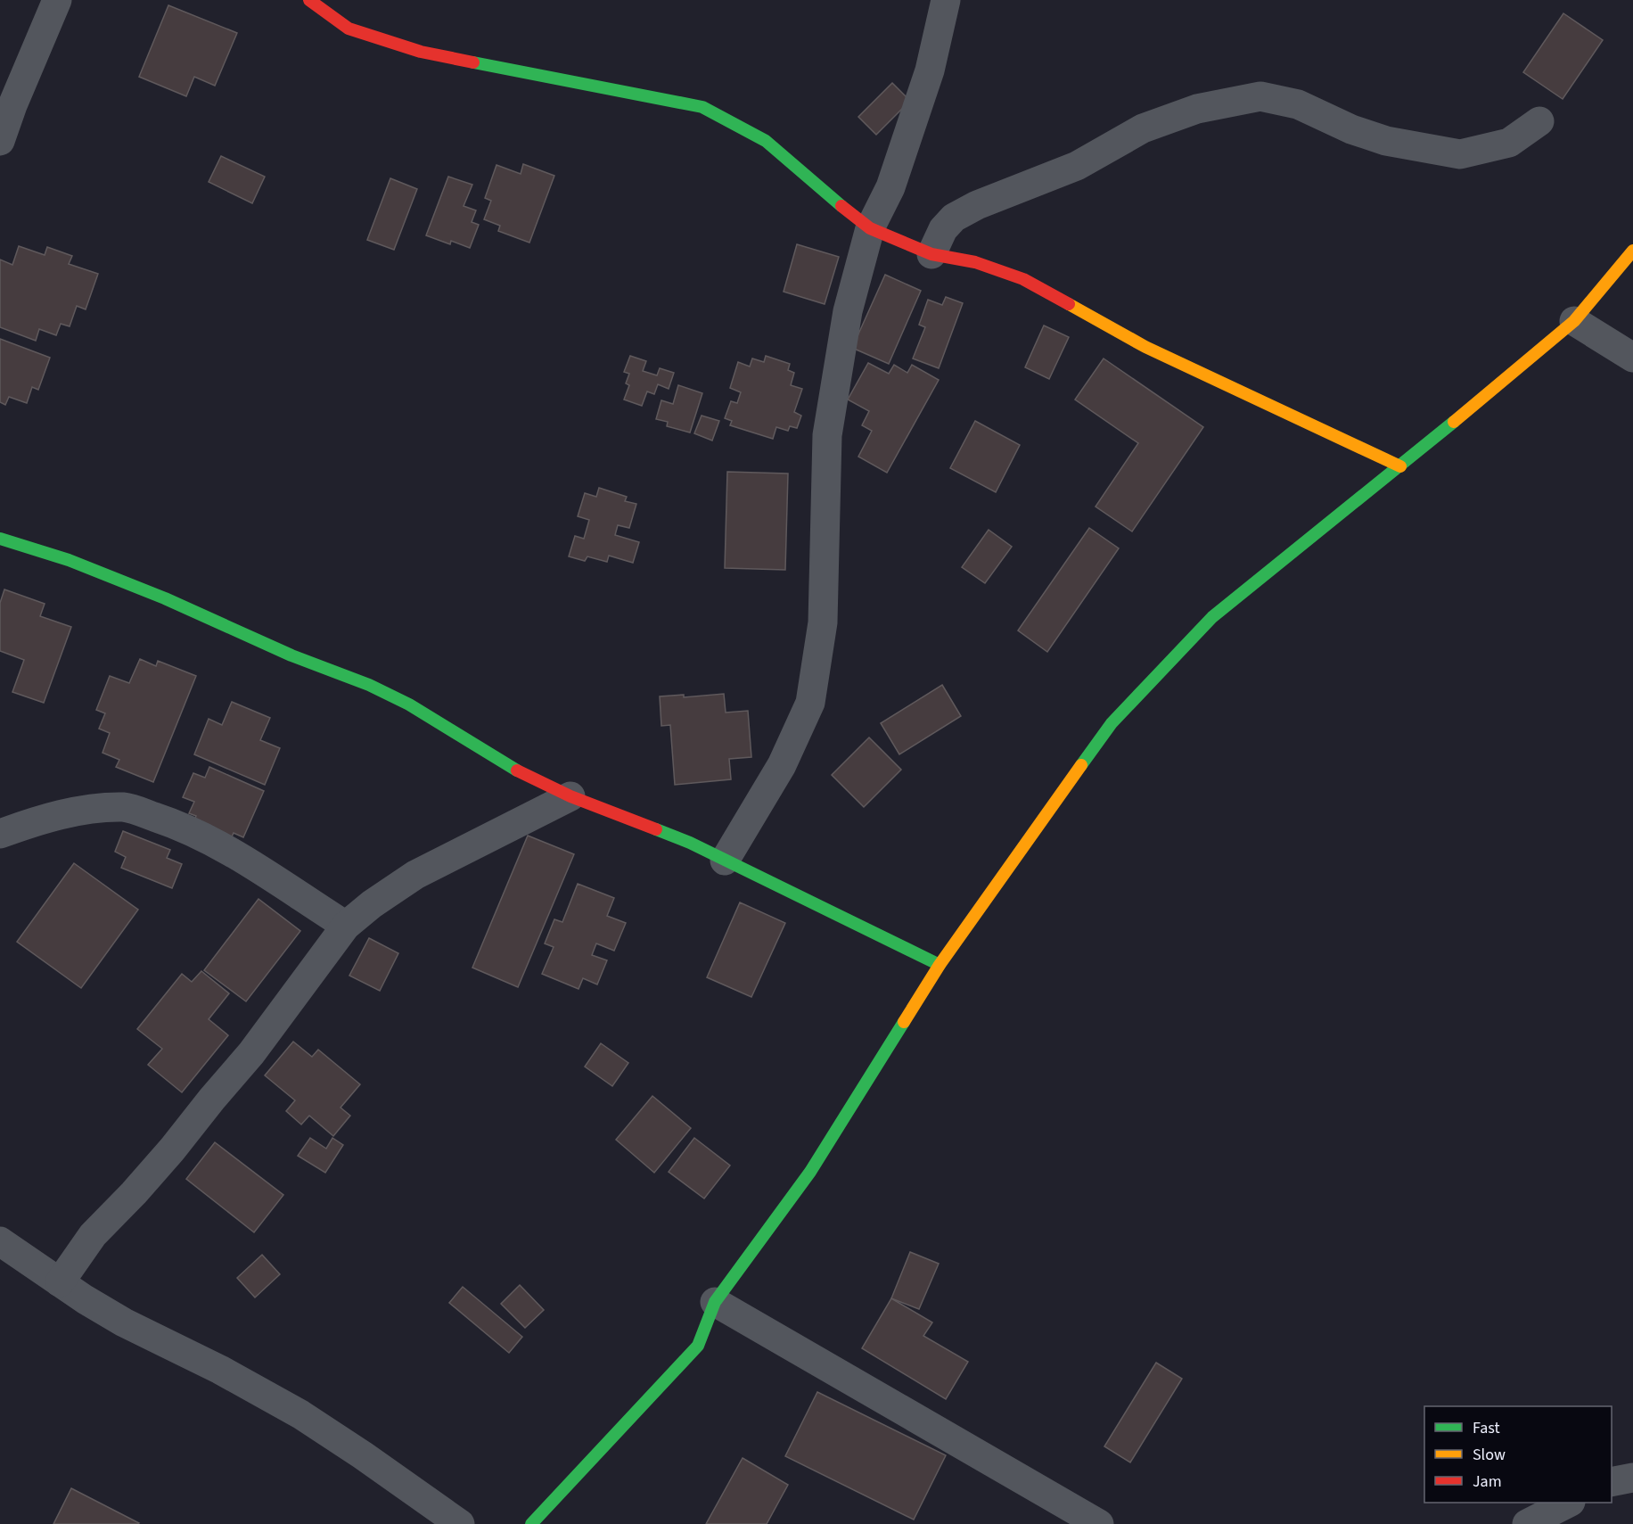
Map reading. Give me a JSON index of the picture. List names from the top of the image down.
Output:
{
  "legend": ["Fast", "Slow", "Jam"]
}
